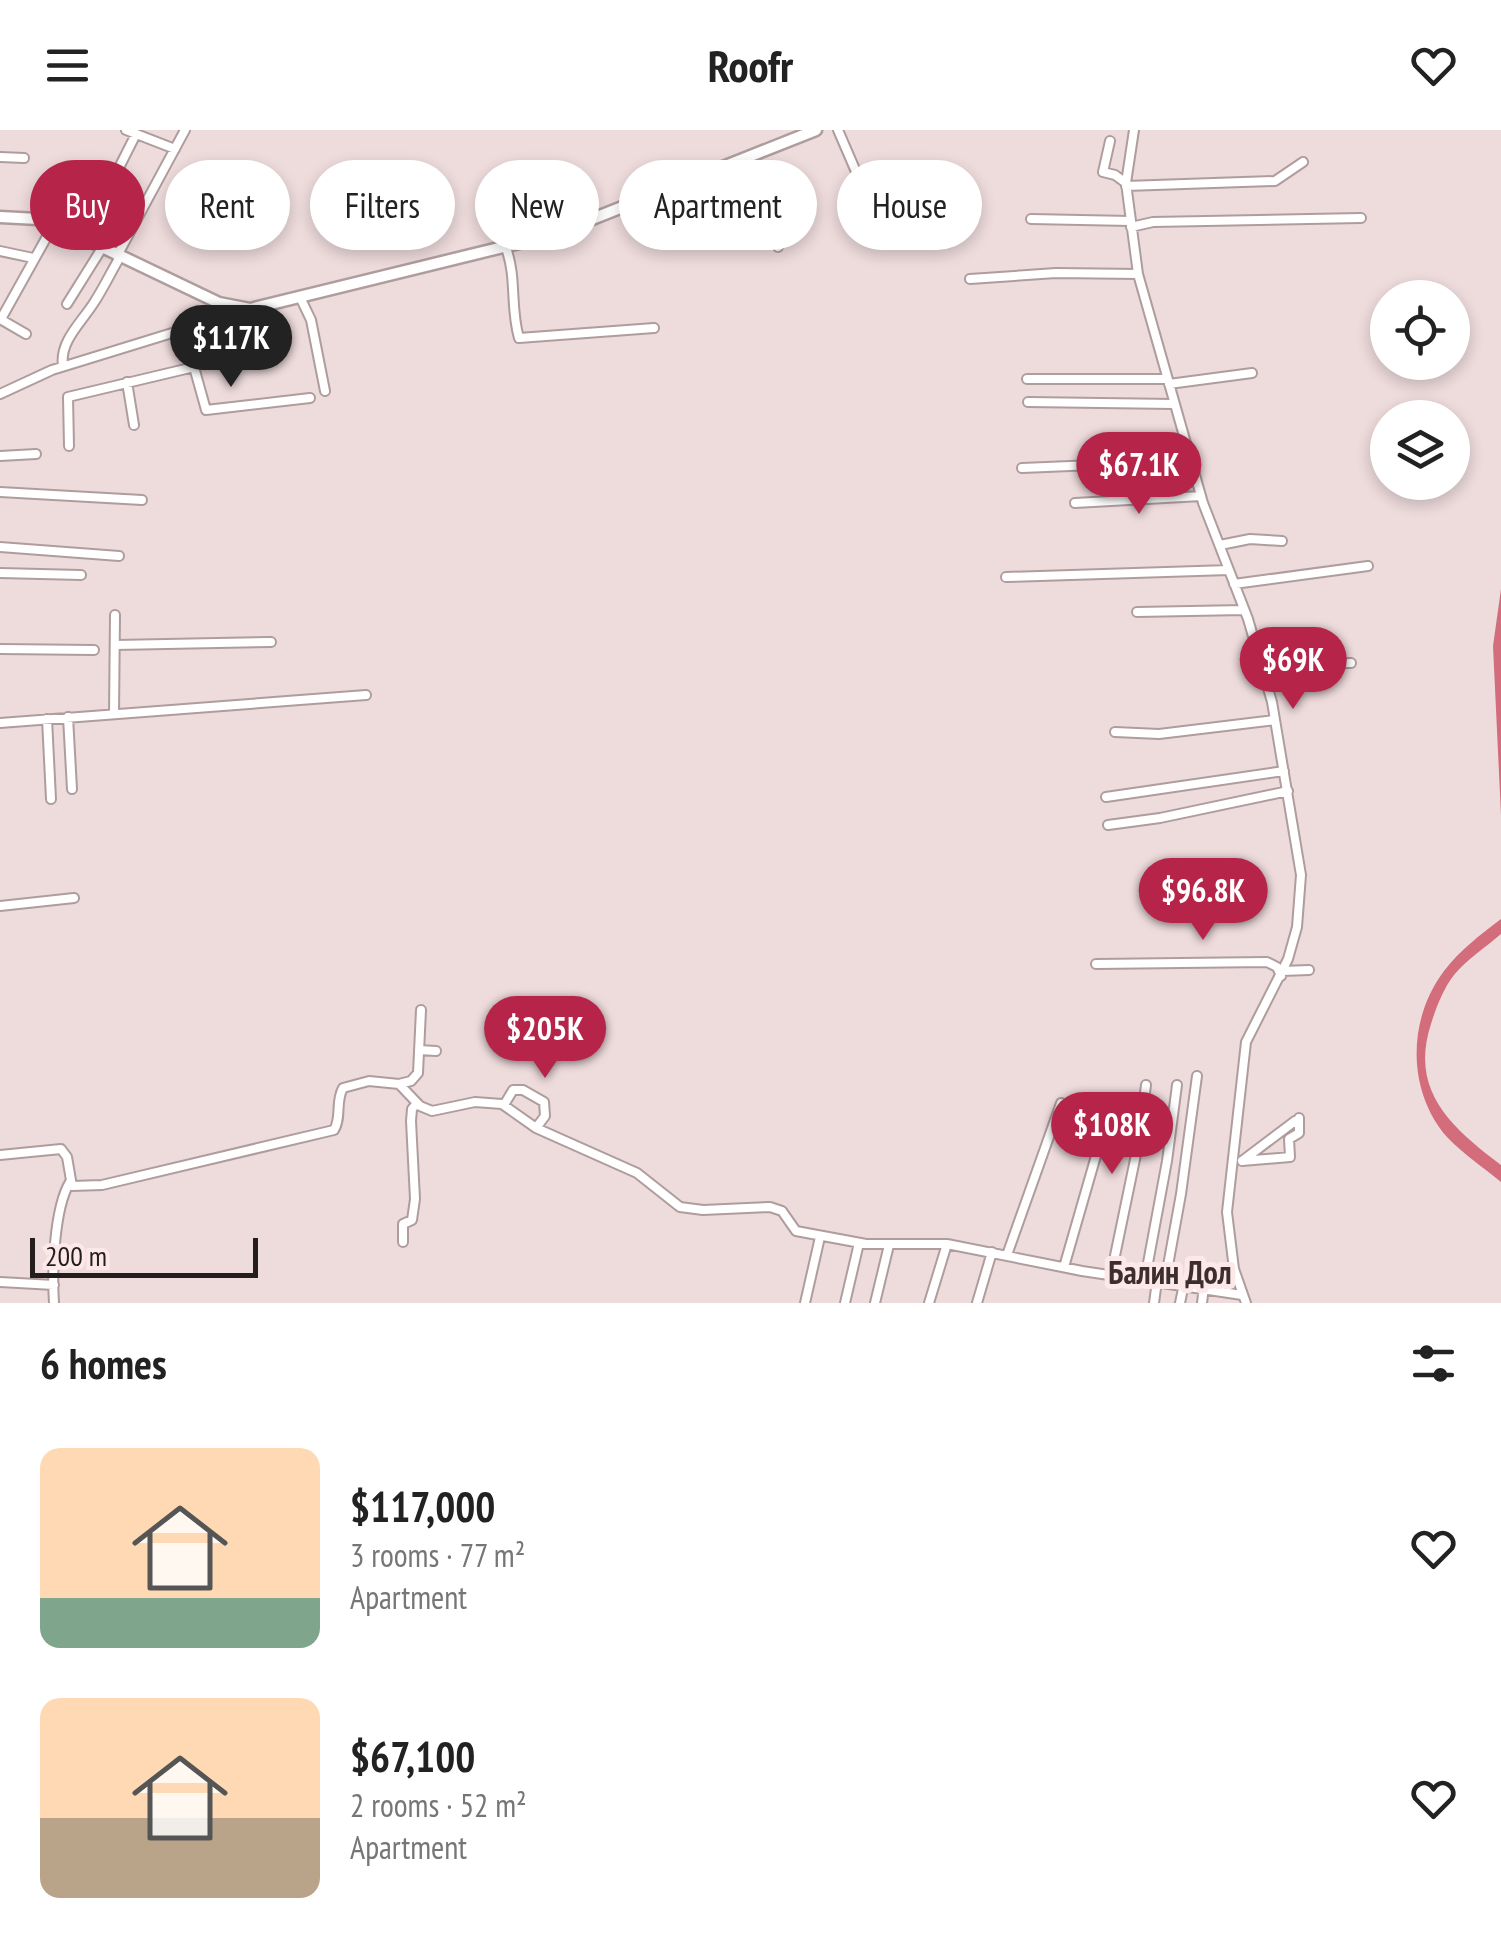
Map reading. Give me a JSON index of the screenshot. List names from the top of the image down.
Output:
{
  "districts": ["Балин Дол"],
  "scale_bar": "200 m",
  "page": {
    "header": "Roofr",
    "chip": [
      "Buy",
      "Rent",
      "Filters",
      "New",
      "Apartment",
      "House"
    ],
    "price": [
      "$117K",
      "$67.1K",
      "$69K",
      "$96.8K",
      "$205K",
      "$108K"
    ],
    "scale": "200 m",
    "heading": "6 homes",
    "list": [
      {
        "name": "$117,000",
        "note": "3 rooms · 77 m² · Apartment"
      },
      {
        "name": "$67,100",
        "note": "2 rooms · 52 m² · Apartment"
      }
    ]
  }
}
